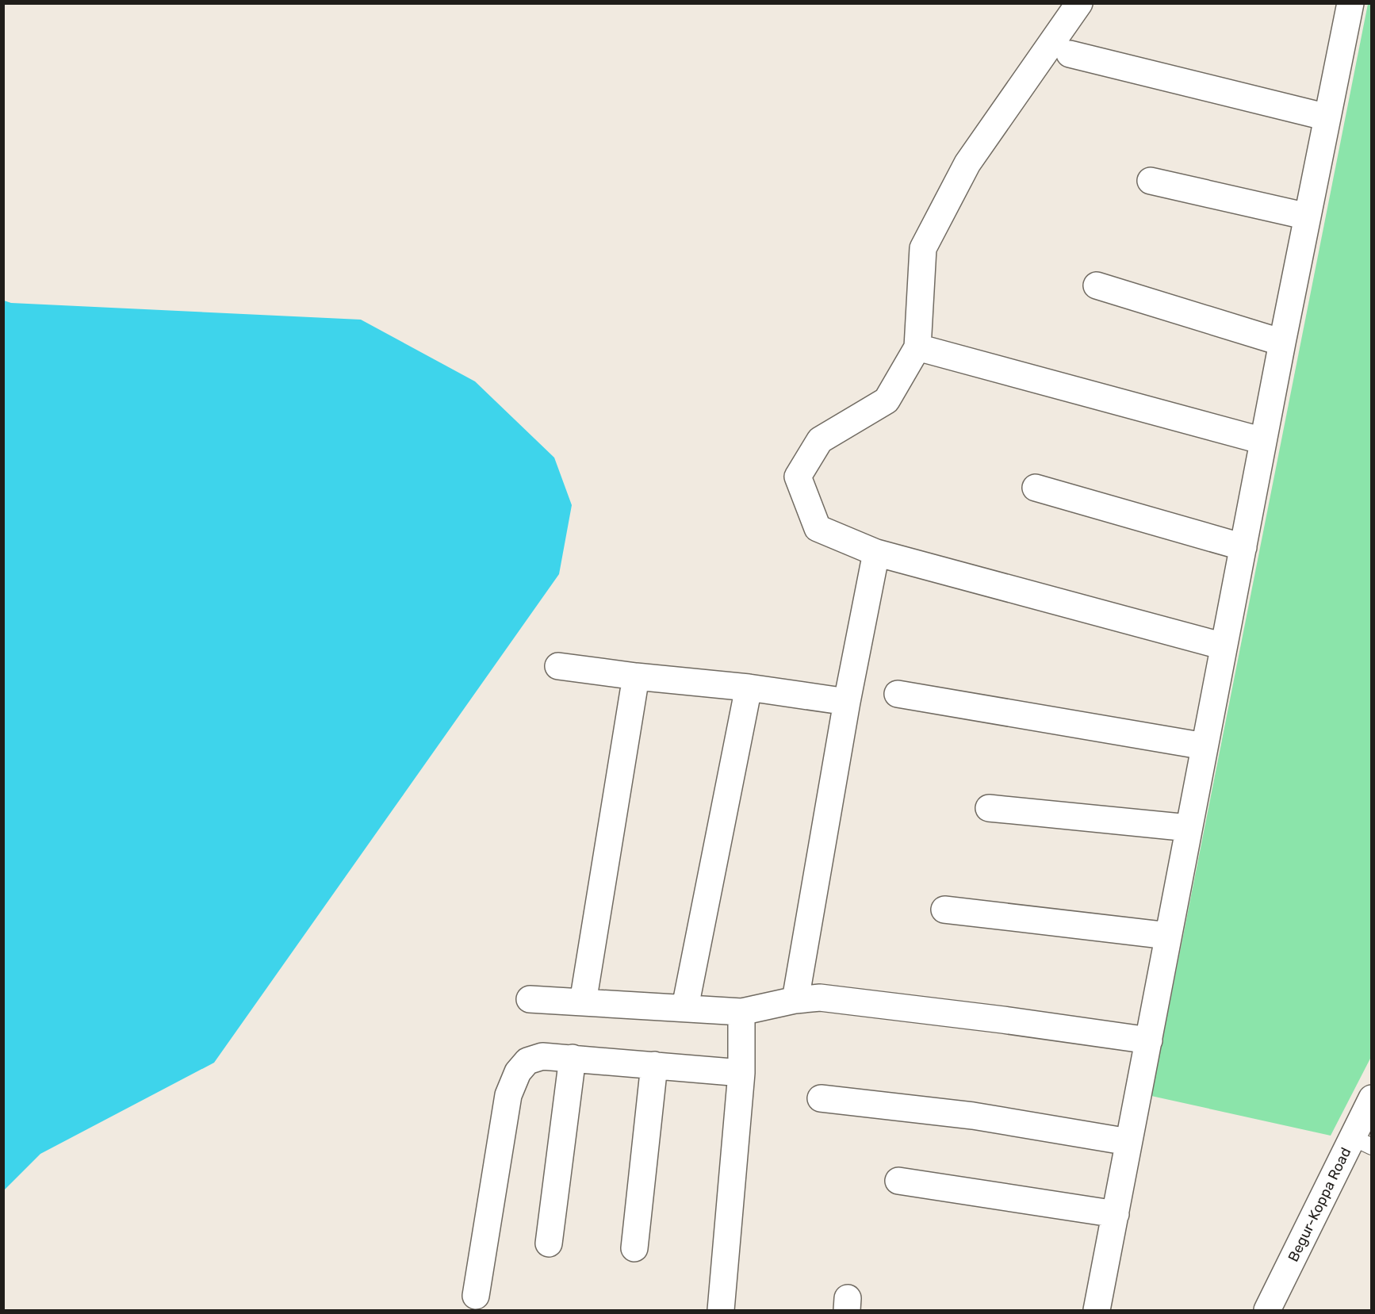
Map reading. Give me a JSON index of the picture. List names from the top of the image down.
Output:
{
  "streets": {
    "street": ["Begur-Koppa Road"]
  }
}
